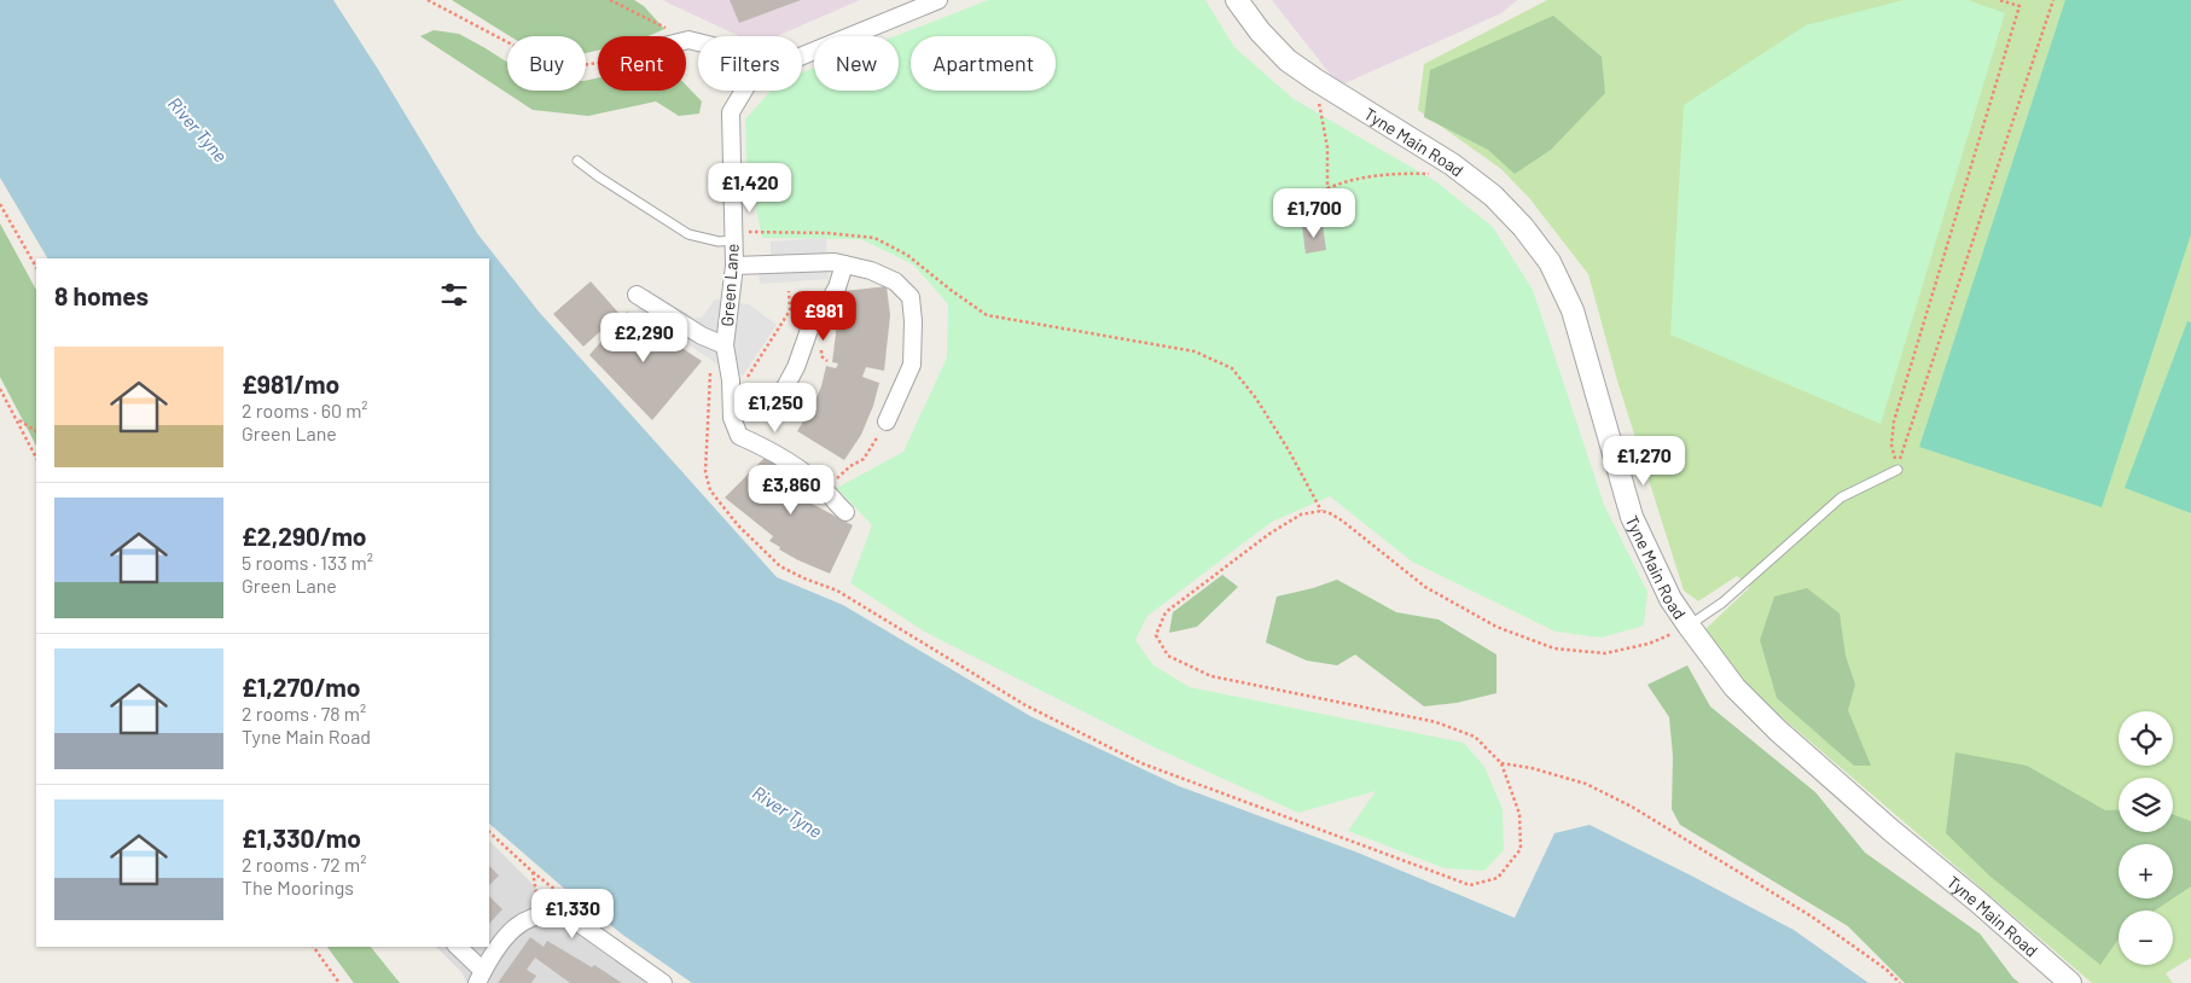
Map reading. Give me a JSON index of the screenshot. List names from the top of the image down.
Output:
{
  "streets": {
    "street": ["Tyne Main Road", "Green Lane"]
  },
  "water": ["River Tyne"],
  "page": {
    "chip": [
      "Buy",
      "Rent",
      "Filters",
      "New",
      "Apartment"
    ],
    "price": [
      "£1,420",
      "£1,700",
      "£981",
      "£2,290",
      "£1,250",
      "£1,270",
      "£3,860",
      "£1,330"
    ],
    "heading": "8 homes",
    "list": [
      {
        "name": "£981/mo",
        "note": "2 rooms · 60 m² · Green Lane"
      },
      {
        "name": "£2,290/mo",
        "note": "5 rooms · 133 m² · Green Lane"
      },
      {
        "name": "£1,270/mo",
        "note": "2 rooms · 78 m² · Tyne Main Road"
      },
      {
        "name": "£1,330/mo",
        "note": "2 rooms · 72 m² · The Moorings"
      }
    ],
    "map_buttons": ["+", "−"]
  }
}
